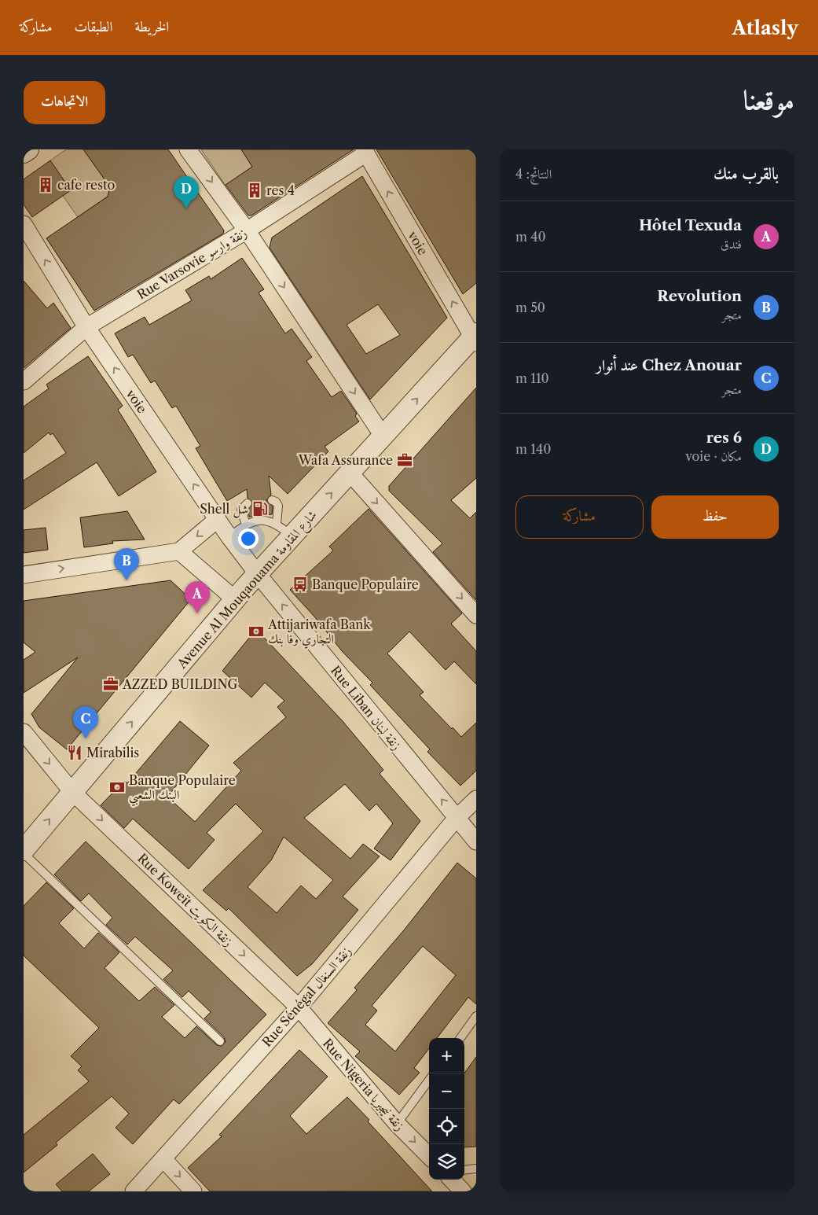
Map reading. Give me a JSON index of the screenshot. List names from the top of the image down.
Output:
{
  "streets": {
    "street": [
      "voie",
      "Rue Varsovie زنقة وارسو",
      "Avenue Al Mouqaouama شارع المقاومة",
      "Rue Liban زنقة لبنان",
      "Rue Koweït زنقة الكويت",
      "Rue Sénégal زنقة السنغال",
      "Rue Nigeria زنقة نيجيريا"
    ]
  },
  "crossings": [
    ["voie", "Rue Varsovie زنقة وارسو"],
    ["voie", "Avenue Al Mouqaouama شارع المقاومة"],
    ["voie", "Rue Liban زنقة لبنان"],
    ["Avenue Al Mouqaouama شارع المقاومة", "Rue Liban زنقة لبنان"],
    ["Avenue Al Mouqaouama شارع المقاومة", "Rue Koweït زنقة الكويت"],
    ["Rue Liban زنقة لبنان", "Rue Sénégal زنقة السنغال"],
    ["Rue Koweït زنقة الكويت", "Rue Sénégal زنقة السنغال"],
    ["Rue Koweït زنقة الكويت", "Rue Nigeria زنقة نيجيريا"],
    ["Rue Sénégal زنقة السنغال", "Rue Nigeria زنقة نيجيريا"]
  ],
  "one_way": ["Avenue Al Mouqaouama شارع المقاومة", "Rue Koweït زنقة الكويت"],
  "places": {
    "building": ["cafe resto", "res 4"],
    "office": ["Wafa Assurance", "AZZED BUILDING"],
    "fuel station": ["Shell شل"],
    "bus stop": ["Banque Populaire"],
    "bank": ["Attijariwafa Bank التجاري وفا بنك", "Banque Populaire البنك الشعبي"],
    "restaurant": ["Mirabilis"]
  },
  "page": {
    "header": "Atlasly",
    "nav": ["الخريطة", "الطبقات", "مشاركة"],
    "title": "موقعنا",
    "buttons": [
      "الاتجاهات",
      ["حفظ", "مشاركة"]
    ],
    "heading": ["بالقرب منك", "النتائج: 4"],
    "pins": [
      "D",
      "B",
      "A",
      "C"
    ],
    "list": [
      {
        "mark": "A",
        "name": "Hôtel Texuda",
        "note": "فندق",
        "value": "40 m"
      },
      {
        "mark": "B",
        "name": "Revolution",
        "note": "متجر",
        "value": "50 m"
      },
      {
        "mark": "C",
        "name": "Chez Anouar عند أنوار",
        "note": "متجر",
        "value": "110 m"
      },
      {
        "mark": "D",
        "name": "res 6",
        "note": "مكان · voie",
        "value": "140 m"
      }
    ],
    "map_buttons": ["+", "−"]
  }
}
